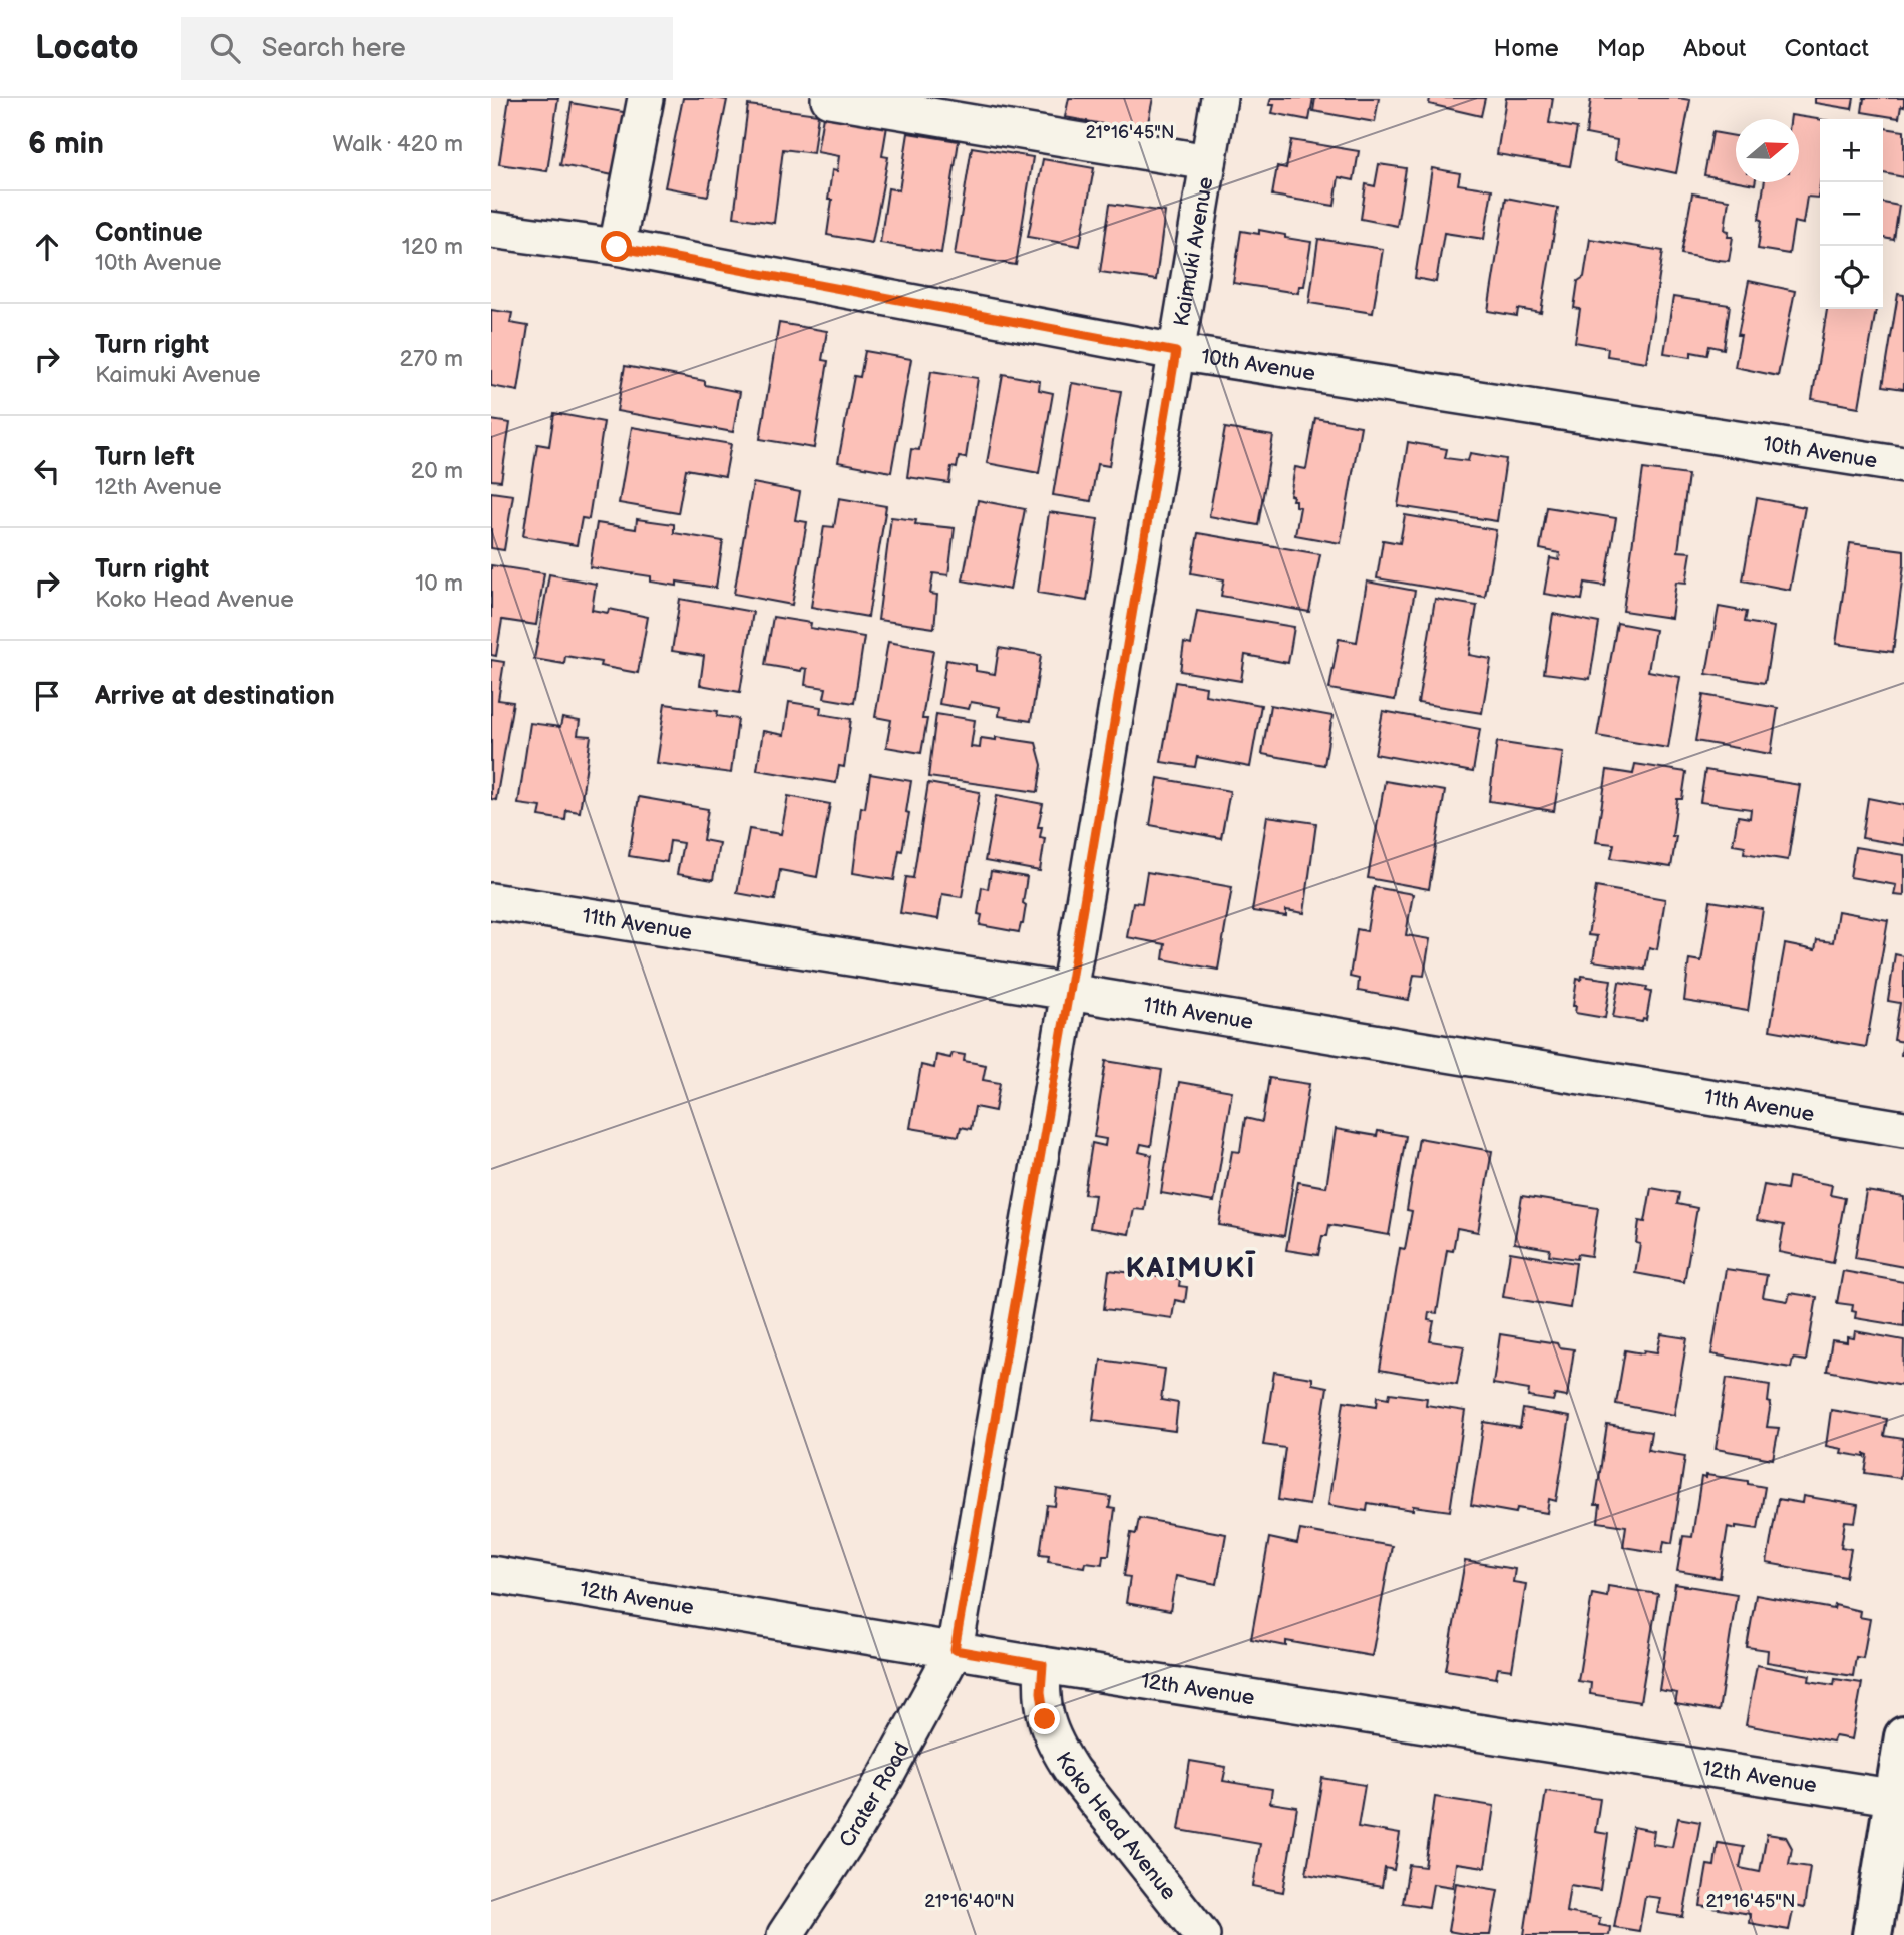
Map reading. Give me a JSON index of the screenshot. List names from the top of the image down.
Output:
{
  "streets": {
    "street": [
      "Kaimuki Avenue",
      "10th Avenue",
      "11th Avenue",
      "12th Avenue",
      "Crater Road",
      "Koko Head Avenue"
    ]
  },
  "crossings": [
    ["Kaimuki Avenue", "10th Avenue"],
    ["Kaimuki Avenue", "11th Avenue"],
    ["Kaimuki Avenue", "12th Avenue"],
    ["Kaimuki Avenue", "Crater Road"],
    ["12th Avenue", "Crater Road"],
    ["12th Avenue", "Koko Head Avenue"]
  ],
  "districts": ["KAIMUKĪ"],
  "north": "right",
  "page": {
    "header": "Locato",
    "search": "Search here",
    "nav": [
      "Home",
      "Map",
      "About",
      "Contact"
    ],
    "heading": ["6 min", "Walk · 420 m"],
    "map_buttons": ["+", "−"],
    "list": [
      ["Continue", "10th Avenue", "120 m"],
      ["Turn right", "Kaimuki Avenue", "270 m"],
      ["Turn left", "12th Avenue", "20 m"],
      ["Turn right", "Koko Head Avenue", "10 m"],
      "Arrive at destination"
    ]
  },
  "coordinates": ["21°16'45\"N", "21°16'40\"N"]
}
